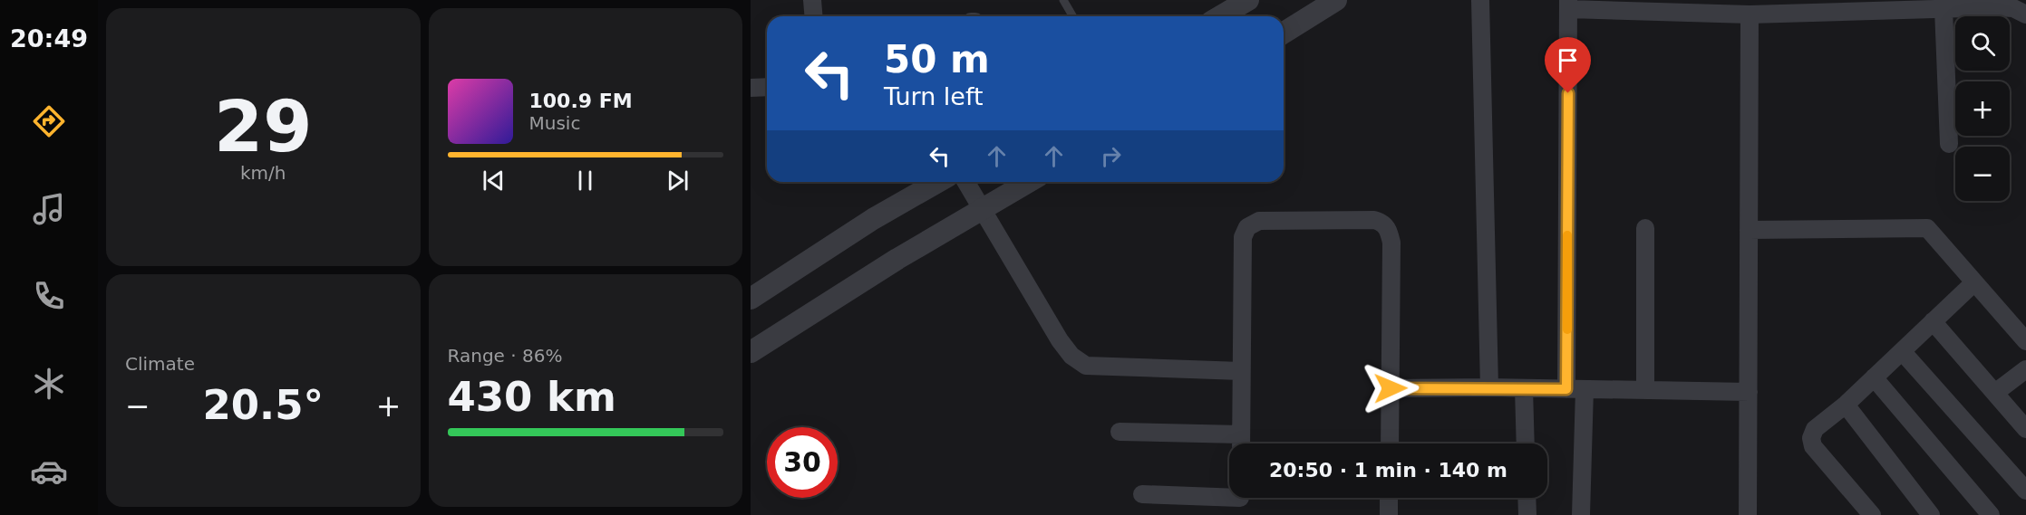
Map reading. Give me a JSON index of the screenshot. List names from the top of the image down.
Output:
{
  "page": {
    "tabs": "20:49",
    "tile": [
      ["29", "km/h"],
      "Climate",
      ["Range · 86%", "430 km"]
    ],
    "map_buttons": ["+", "−"],
    "turn": ["50 m", "Turn left"],
    "song": ["100.9 FM", "Music"],
    "heat": ["−", "20.5°", "+"],
    "limit": "30",
    "trip": "20:50 · 1 min · 140 m"
  }
}
